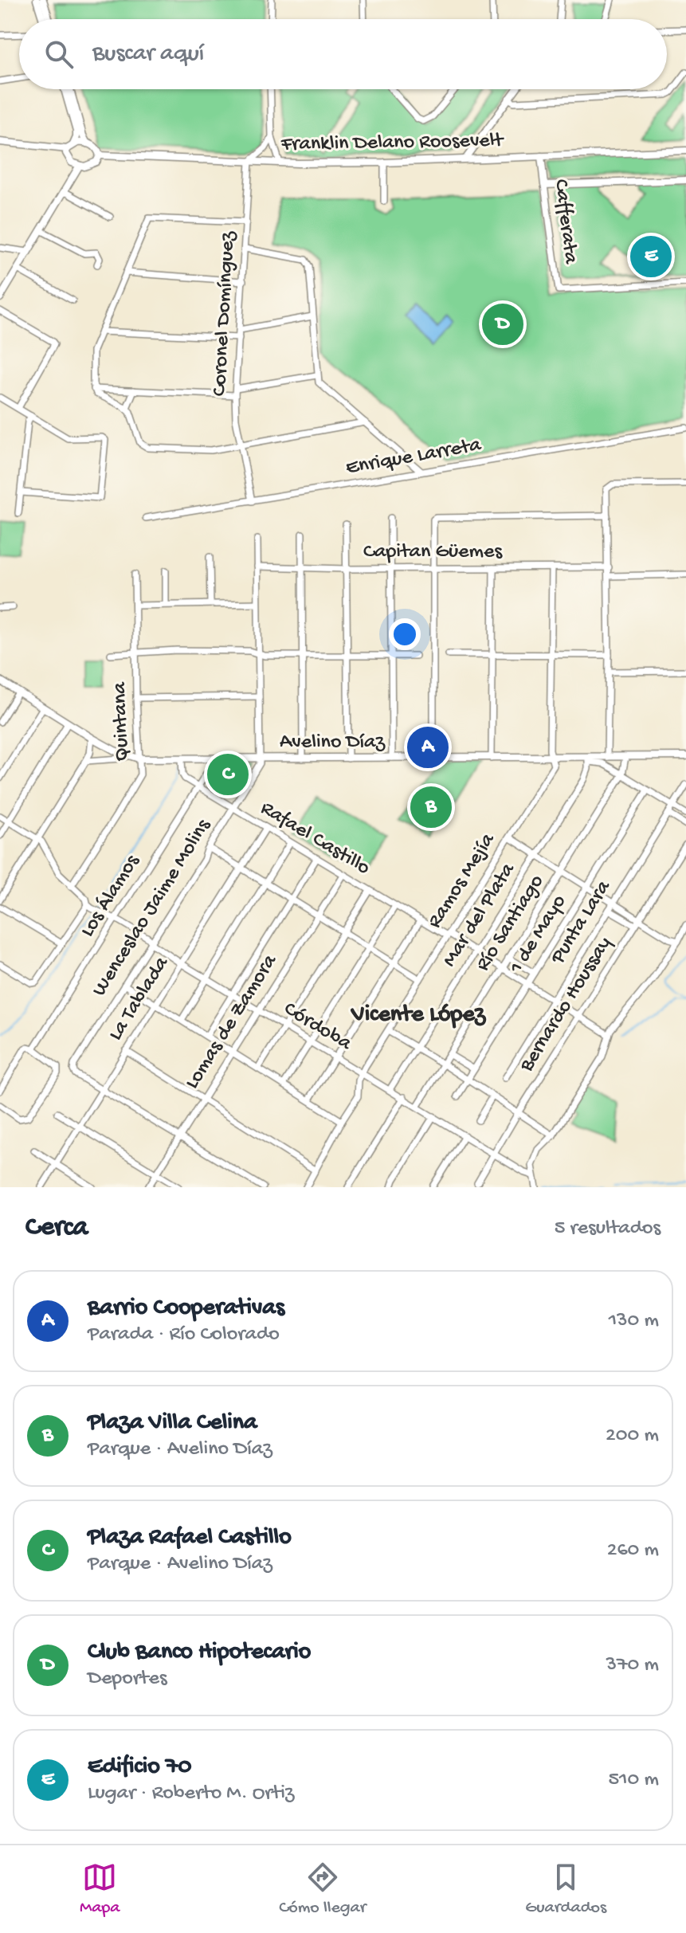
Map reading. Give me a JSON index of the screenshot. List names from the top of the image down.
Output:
{
  "streets": {
    "street": [
      "Franklin Delano Roosevelt",
      "Cafferata",
      "Coronel Domínguez",
      "Enrique Larreta",
      "Capitan Güemes",
      "Quintana",
      "Avelino Díaz",
      "Rafael Castillo",
      "Ramos Mejía",
      "Los Álamos",
      "Wenceslao Jaime Molins",
      "Mar del Plata",
      "Punta Lara",
      "Río Santiago",
      "1 de Mayo",
      "La Tablada",
      "Bernardo Houssay",
      "Lomas de Zamora",
      "Córdoba"
    ]
  },
  "crossings": [
    ["Franklin Delano Roosevelt", "Cafferata"],
    ["Franklin Delano Roosevelt", "Coronel Domínguez"],
    ["Coronel Domínguez", "Enrique Larreta"],
    ["Capitan Güemes", "Ramos Mejía"],
    ["Quintana", "Avelino Díaz"],
    ["Avelino Díaz", "Rafael Castillo"],
    ["Avelino Díaz", "Ramos Mejía"],
    ["Avelino Díaz", "Los Álamos"],
    ["Avelino Díaz", "Wenceslao Jaime Molins"],
    ["Avelino Díaz", "Mar del Plata"],
    ["Avelino Díaz", "Río Santiago"],
    ["Rafael Castillo", "Ramos Mejía"],
    ["Rafael Castillo", "Los Álamos"],
    ["Rafael Castillo", "Wenceslao Jaime Molins"],
    ["Rafael Castillo", "Mar del Plata"],
    ["Rafael Castillo", "Punta Lara"],
    ["Rafael Castillo", "Río Santiago"],
    ["Rafael Castillo", "1 de Mayo"],
    ["Rafael Castillo", "La Tablada"],
    ["Rafael Castillo", "Bernardo Houssay"],
    ["Rafael Castillo", "Lomas de Zamora"],
    ["Ramos Mejía", "Córdoba"],
    ["Los Álamos", "Córdoba"],
    ["Wenceslao Jaime Molins", "La Tablada"],
    ["Wenceslao Jaime Molins", "Córdoba"],
    ["Mar del Plata", "Córdoba"],
    ["Río Santiago", "Córdoba"],
    ["La Tablada", "Córdoba"],
    ["Bernardo Houssay", "Córdoba"],
    ["Lomas de Zamora", "Córdoba"]
  ],
  "districts": ["Vicente López"],
  "page": {
    "search": "Buscar aquí",
    "pins": [
      "E",
      "D",
      "A",
      "C",
      "B"
    ],
    "heading": ["Cerca", "5 resultados"],
    "list": [
      {
        "mark": "A",
        "name": "Barrio Cooperativas",
        "note": "Parada · Río Colorado",
        "value": "130 m"
      },
      {
        "mark": "B",
        "name": "Plaza Villa Celina",
        "note": "Parque · Avelino Díaz",
        "value": "200 m"
      },
      {
        "mark": "C",
        "name": "Plaza Rafael Castillo",
        "note": "Parque · Avelino Díaz",
        "value": "260 m"
      },
      {
        "mark": "D",
        "name": "Club Banco Hipotecario",
        "note": "Deportes",
        "value": "370 m"
      },
      {
        "mark": "E",
        "name": "Edificio 70",
        "note": "Lugar · Roberto M. Ortiz",
        "value": "510 m"
      }
    ],
    "nav": ["Mapa", "Cómo llegar", "Guardados"]
  }
}
